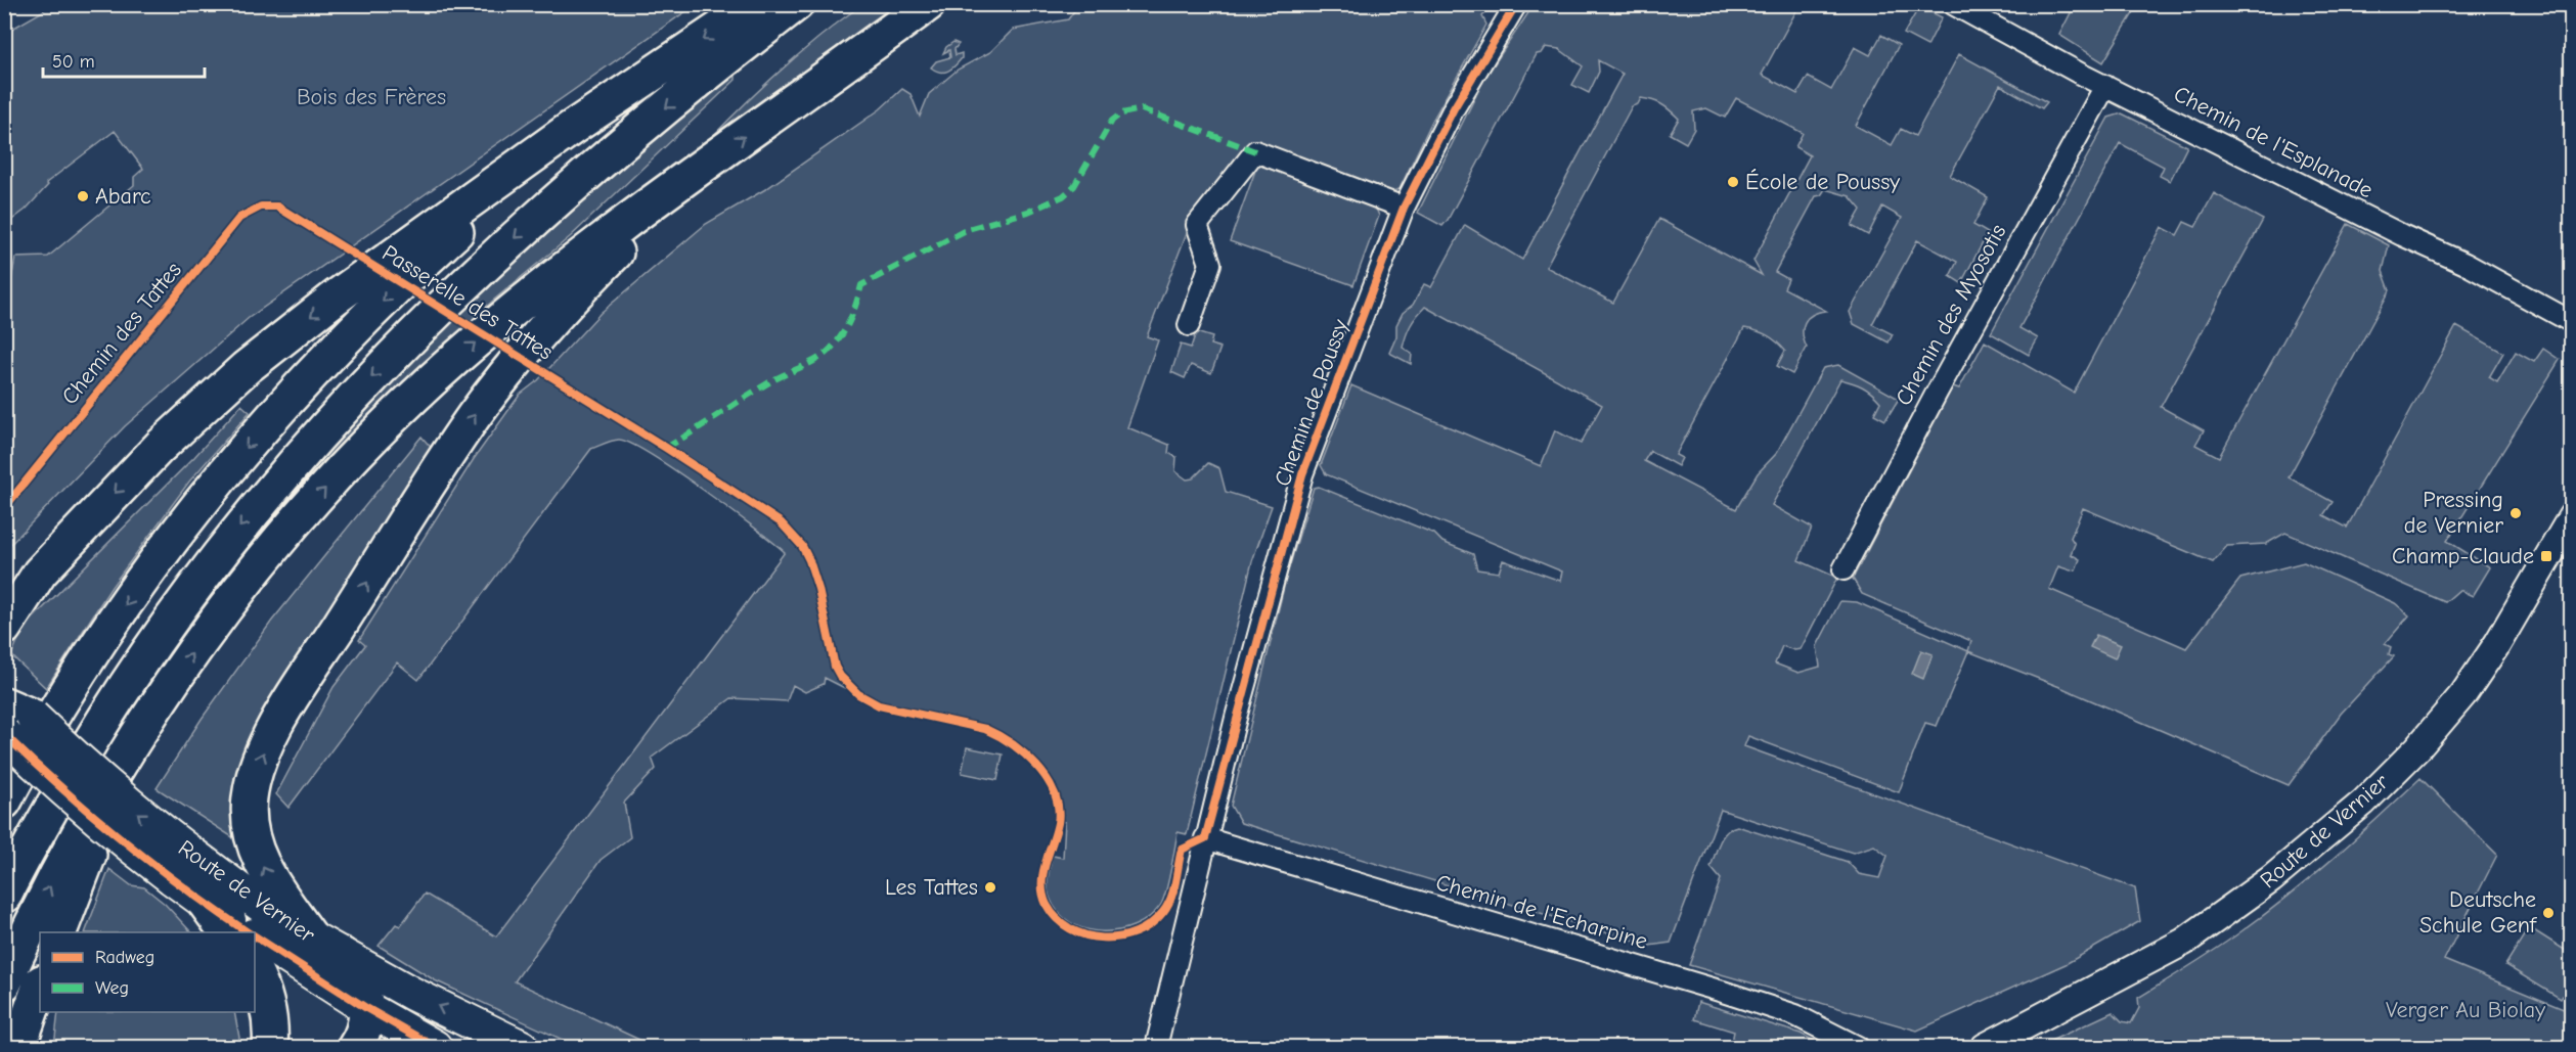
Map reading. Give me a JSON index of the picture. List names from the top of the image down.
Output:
{
  "streets": {
    "main road": ["Route de Vernier"],
    "street": [
      "Chemin de l'Esplanade",
      "Chemin des Myosotis",
      "Chemin de Poussy",
      "Chemin de l'Echarpine"
    ],
    "cycle path": ["Passerelle des Tattes"]
  },
  "crossings": [
    ["Chemin de l'Esplanade", "Chemin des Myosotis"],
    ["Chemin de Poussy", "Chemin de l'Echarpine"]
  ],
  "parks": ["Bois des Frères", "Verger Au Biolay"],
  "places": {
    "other": [
      "École de Poussy",
      "Abarc",
      "Pressing de Vernier",
      "Les Tattes",
      "Deutsche Schule Genf"
    ],
    "transit": ["Champ-Claude"]
  },
  "legend": ["Radweg", "Weg"],
  "scale_bar": "50 m"
}
